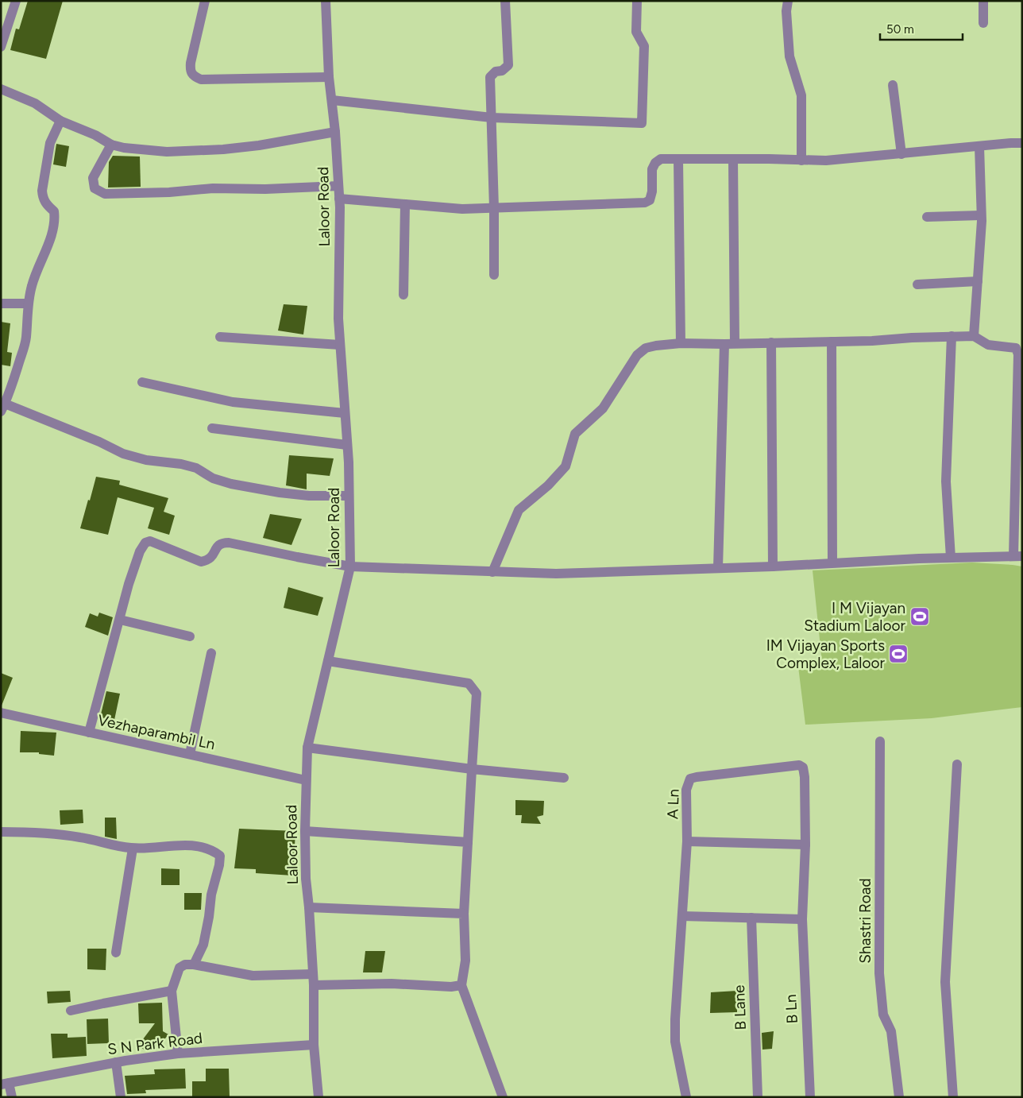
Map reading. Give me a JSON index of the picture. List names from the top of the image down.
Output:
{
  "streets": {
    "street": [
      "Laloor Road",
      "Vezhaparambil Ln",
      "A Ln",
      "Shastri Road",
      "B Lane",
      "B Ln",
      "S N Park Road"
    ]
  },
  "crossings": [
    ["Laloor Road", "Vezhaparambil Ln"],
    ["Laloor Road", "S N Park Road"],
    ["A Ln", "B Ln"]
  ],
  "places": {
    "sports": ["I M Vijayan Stadium Laloor", "IM Vijayan Sports Complex, Laloor"]
  },
  "scale_bar": "50 m"
}
